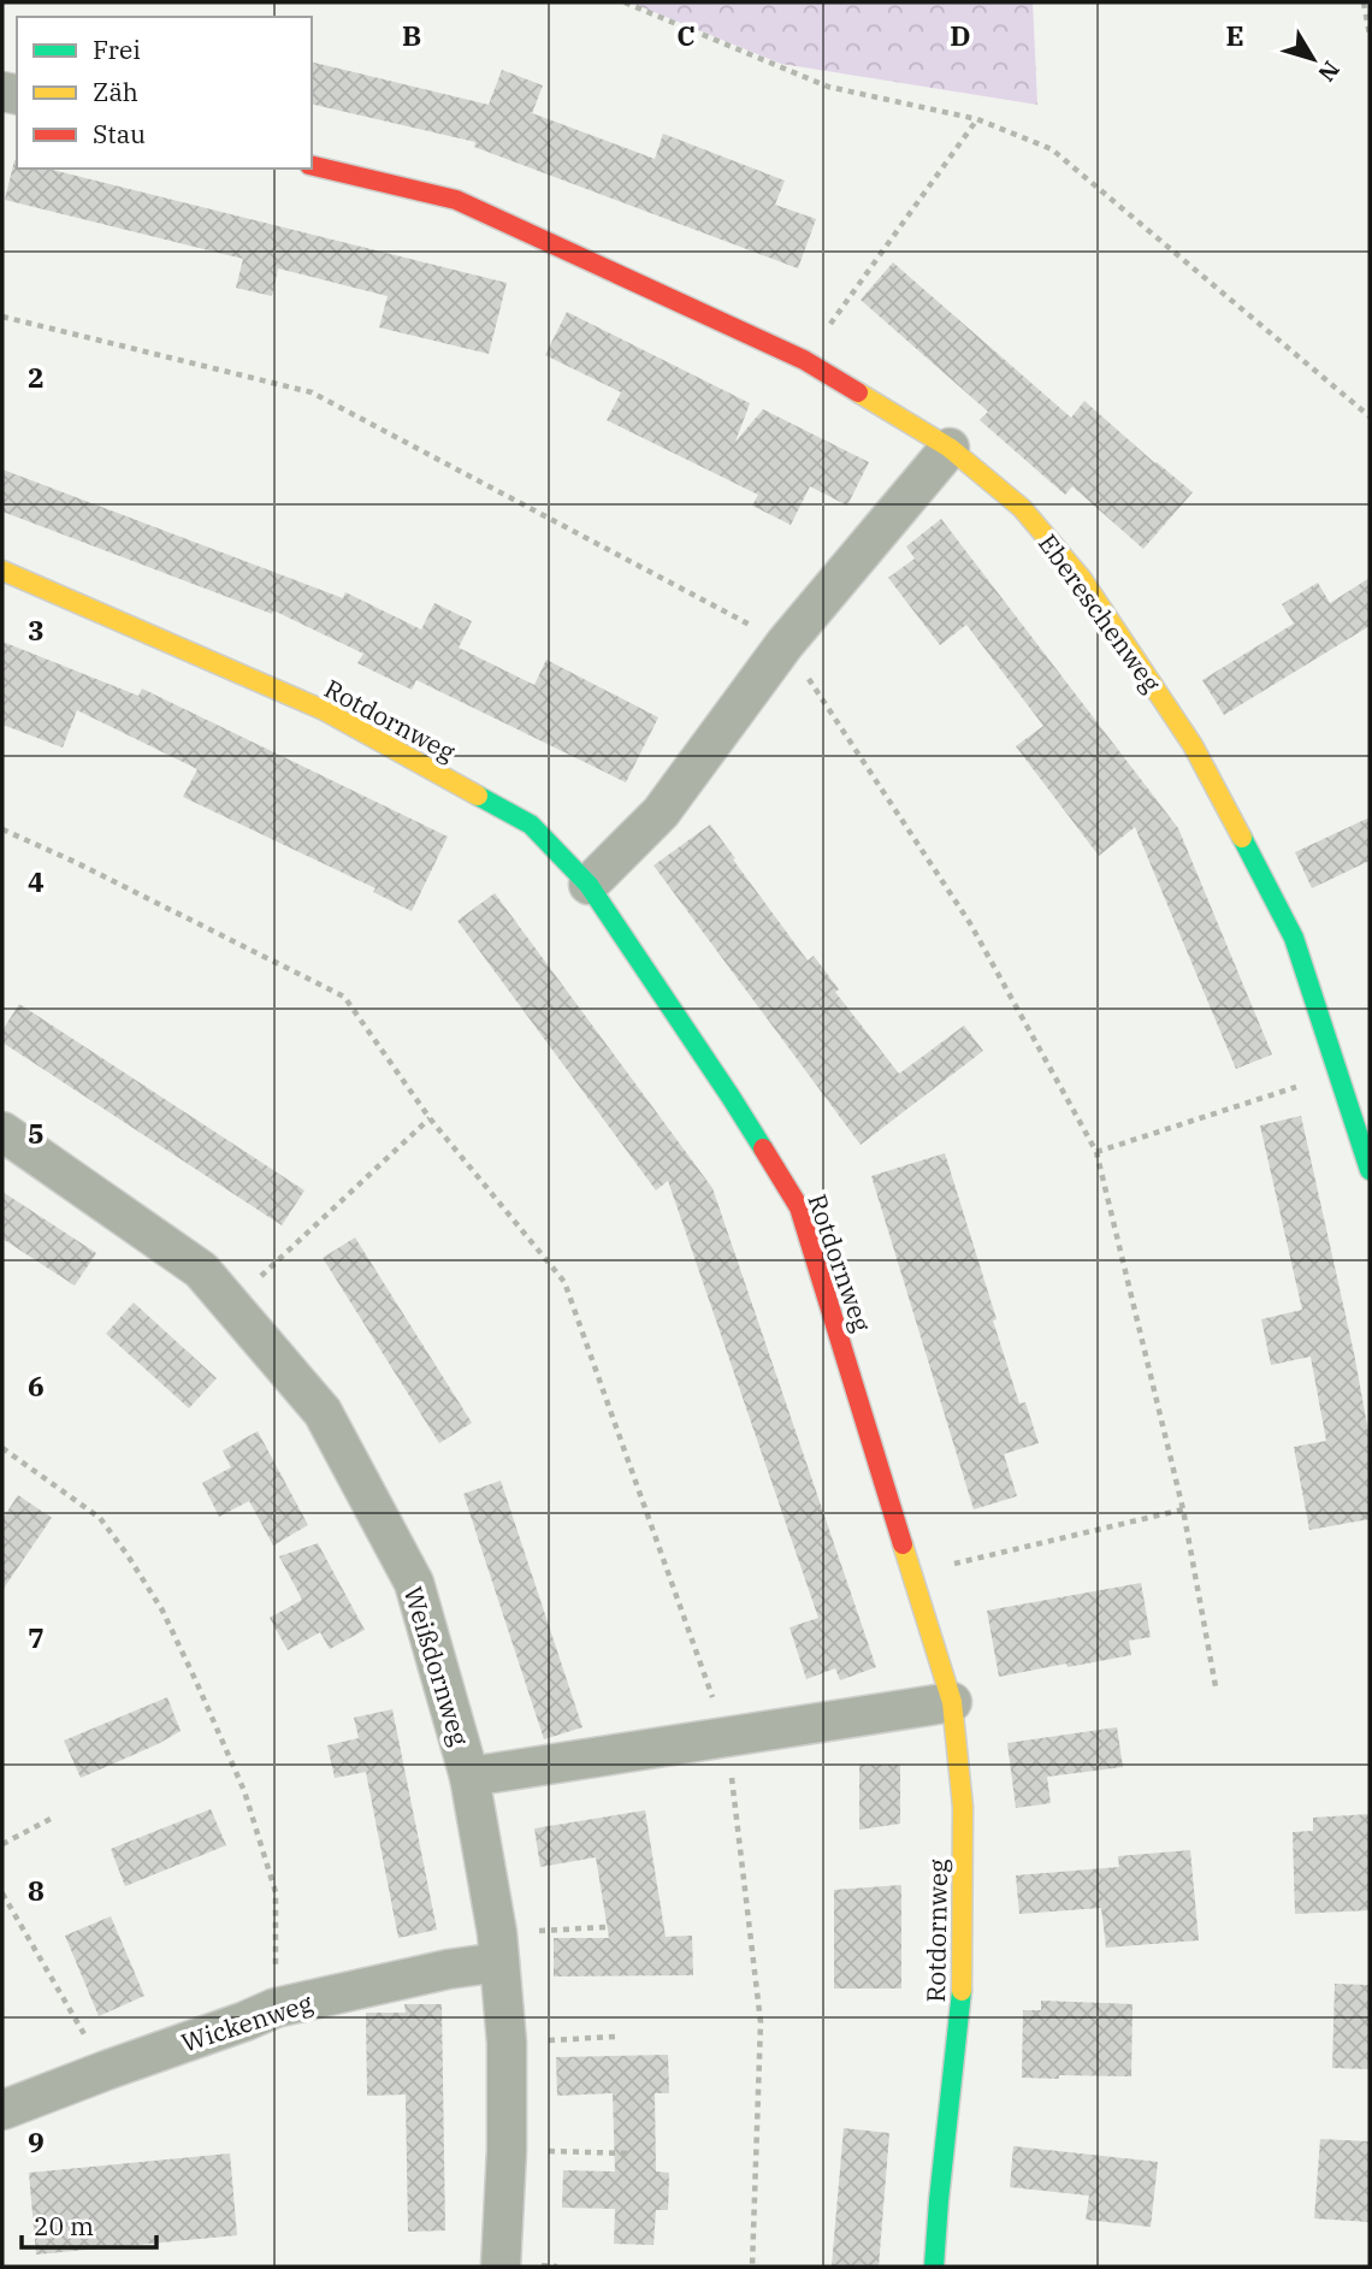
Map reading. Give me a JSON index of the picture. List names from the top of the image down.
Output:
{
  "streets": {
    "street": [
      "Ebereschenweg",
      "Rotdornweg",
      "Weißdornweg",
      "Wickenweg"
    ]
  },
  "crossings": [
    ["Weißdornweg", "Wickenweg"]
  ],
  "legend": ["Frei", "Zäh", "Stau"],
  "scale_bar": "20 m",
  "north": "bottom right",
  "grid": {
    "columns": [
      "B",
      "C",
      "D",
      "E"
    ],
    "rows": [
      "2",
      "3",
      "4",
      "5",
      "6",
      "7",
      "8",
      "9"
    ]
  }
}
